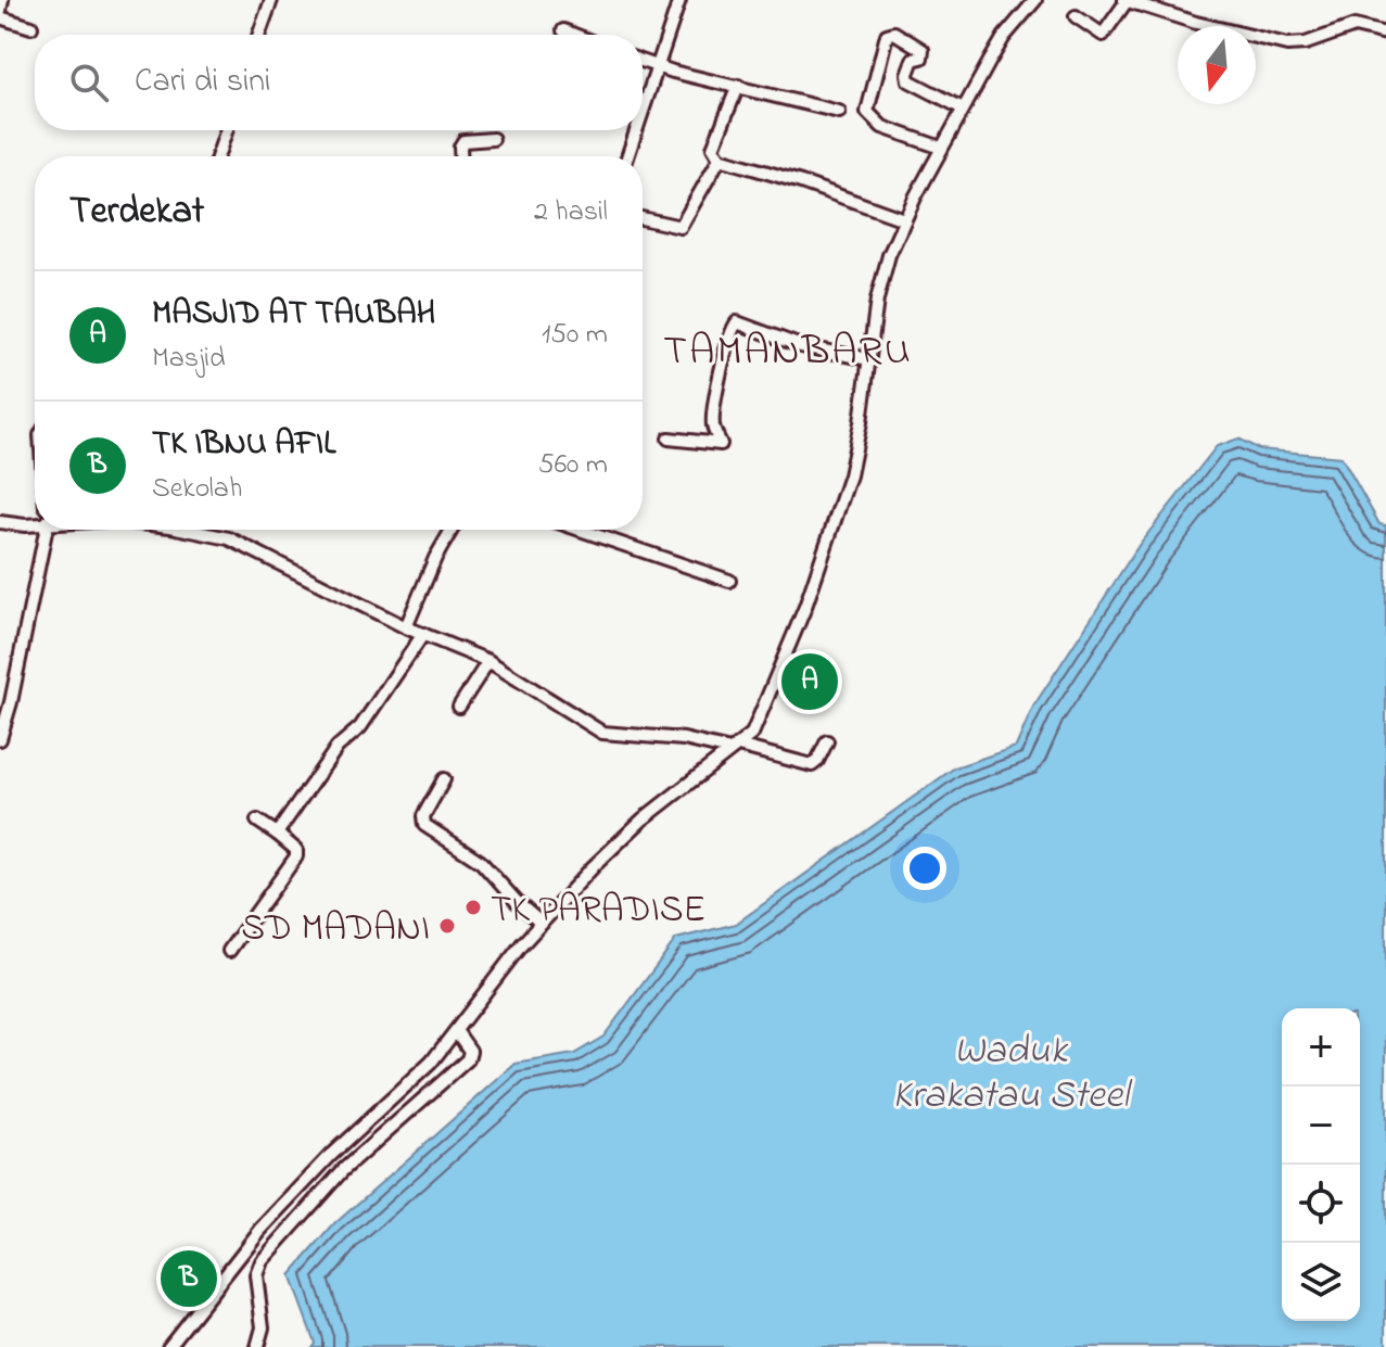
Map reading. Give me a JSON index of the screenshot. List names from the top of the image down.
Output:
{
  "districts": ["TAMANBARU"],
  "water": ["Waduk Krakatau Steel"],
  "places": ["TK PARADISE", "SD MADANI"],
  "north": "bottom",
  "page": {
    "search": "Cari di sini",
    "heading": ["Terdekat", "2 hasil"],
    "list": [
      {
        "mark": "A",
        "name": "MASJID AT TAUBAH",
        "note": "Masjid",
        "value": "150 m"
      },
      {
        "mark": "B",
        "name": "TK IBNU AFIL",
        "note": "Sekolah",
        "value": "560 m"
      }
    ],
    "pins": ["A", "B"],
    "map_buttons": ["+", "−"]
  }
}
